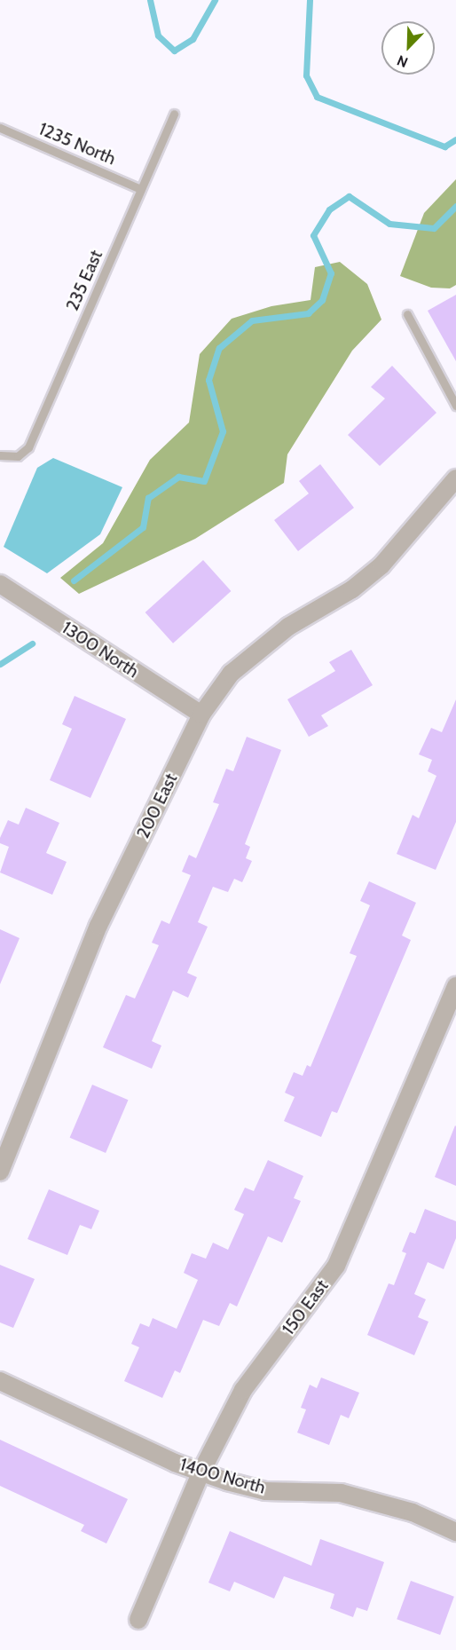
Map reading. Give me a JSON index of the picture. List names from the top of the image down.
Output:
{
  "streets": {
    "street": [
      "1300 North",
      "200 East",
      "150 East",
      "1400 North"
    ],
    "lane": ["1235 North", "235 East"]
  },
  "crossings": [
    ["1235 North", "235 East"],
    ["1300 North", "200 East"],
    ["150 East", "1400 North"]
  ],
  "north": "bottom left"
}
